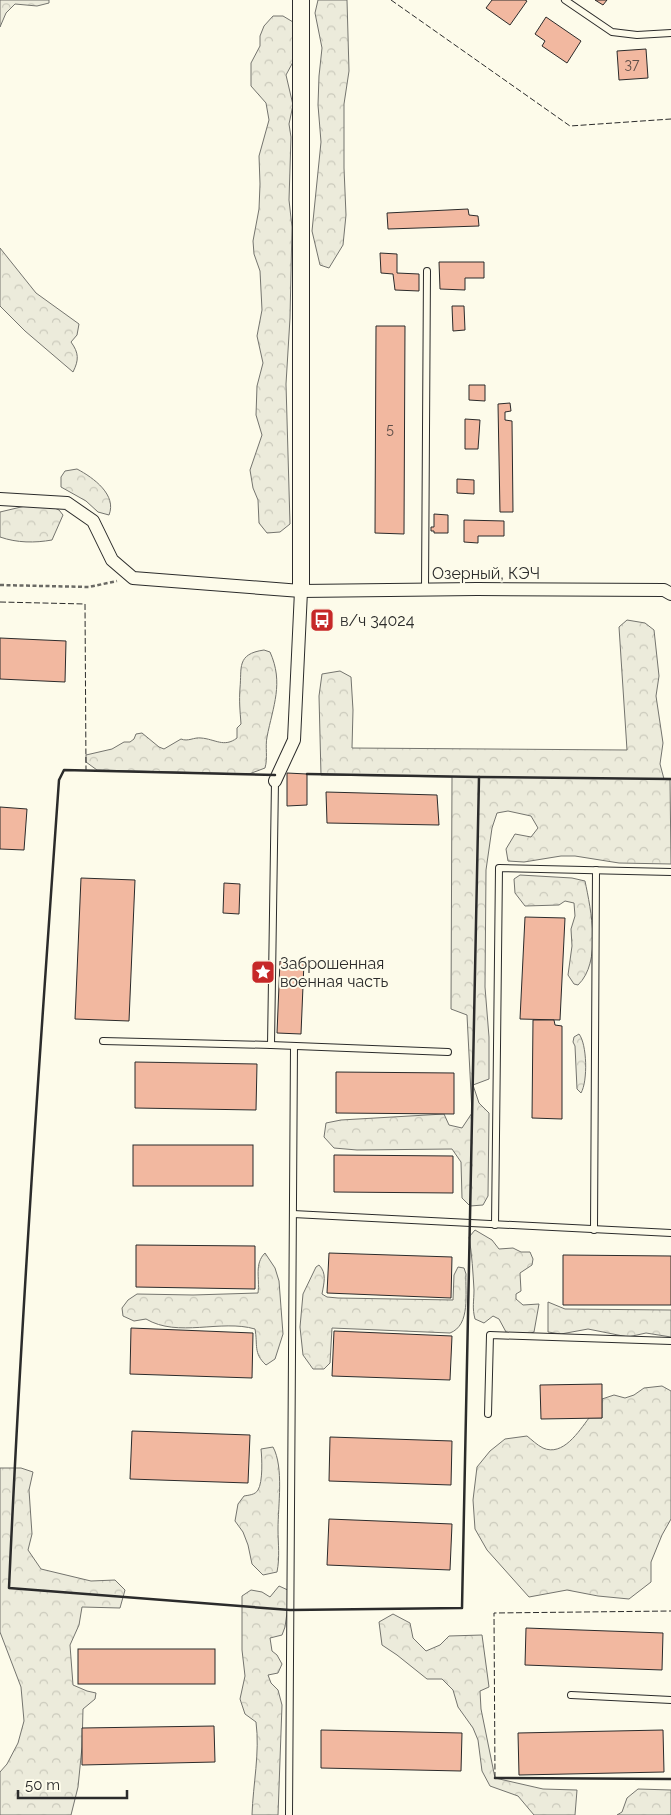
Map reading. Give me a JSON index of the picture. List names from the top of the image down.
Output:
{
  "streets": {
    "street": ["Озерный, КЭЧ"]
  },
  "places": {
    "bus stop": ["в/ч 34024"],
    "place": ["Заброшенная военная часть"]
  },
  "house_numbers": ["37", "5"],
  "scale_bar": "50 m"
}
